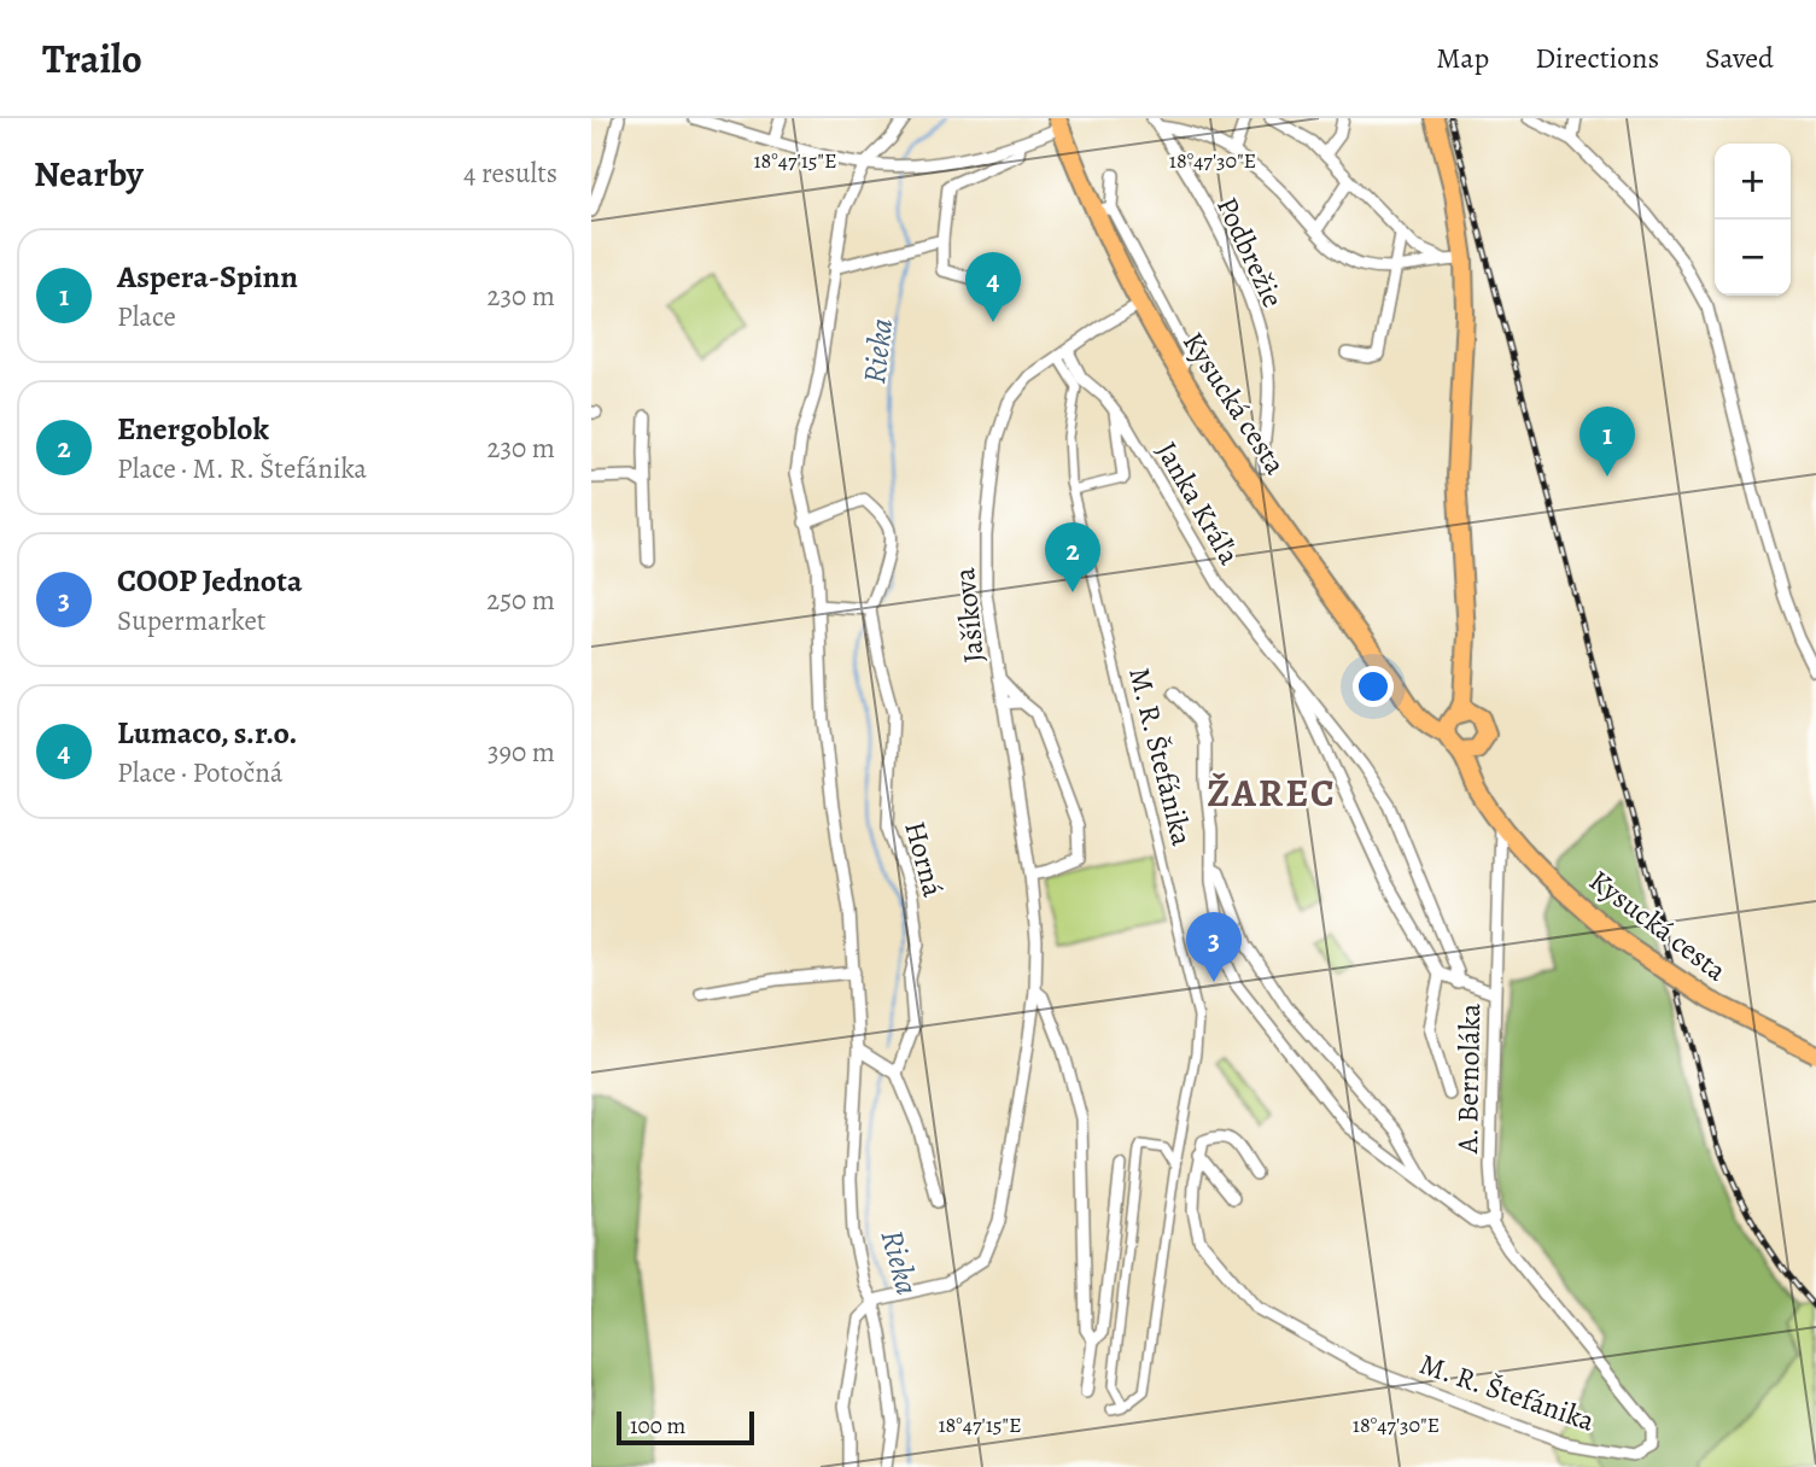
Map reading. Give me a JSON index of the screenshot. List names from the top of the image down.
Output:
{
  "streets": {
    "main road": ["Kysucká cesta"],
    "street": [
      "Podbrežie",
      "Janka Kráľa",
      "Jašíkova",
      "M. R. Štefánika",
      "Horná",
      "A. Bernoláka"
    ]
  },
  "crossings": [
    ["Kysucká cesta", "Jašíkova"],
    ["Kysucká cesta", "A. Bernoláka"],
    ["Janka Kráľa", "Jašíkova"],
    ["M. R. Štefánika", "A. Bernoláka"]
  ],
  "districts": ["ŽAREC"],
  "water": ["Rieka"],
  "scale_bar": "100 m",
  "page": {
    "header": "Trailo",
    "nav": ["Map", "Directions", "Saved"],
    "heading": ["Nearby", "4 results"],
    "map_buttons": ["+", "−"],
    "list": [
      {
        "mark": "1",
        "name": "Aspera-Spinn",
        "note": "Place",
        "value": "230 m"
      },
      {
        "mark": "2",
        "name": "Energoblok",
        "note": "Place · M. R. Štefánika",
        "value": "230 m"
      },
      {
        "mark": "3",
        "name": "COOP Jednota",
        "note": "Supermarket",
        "value": "250 m"
      },
      {
        "mark": "4",
        "name": "Lumaco, s.r.o.",
        "note": "Place · Potočná",
        "value": "390 m"
      }
    ],
    "pins": [
      "4",
      "1",
      "2",
      "3"
    ],
    "scale": "100 m"
  },
  "coordinates": ["18°47'15\"E", "18°47'30\"E"]
}
